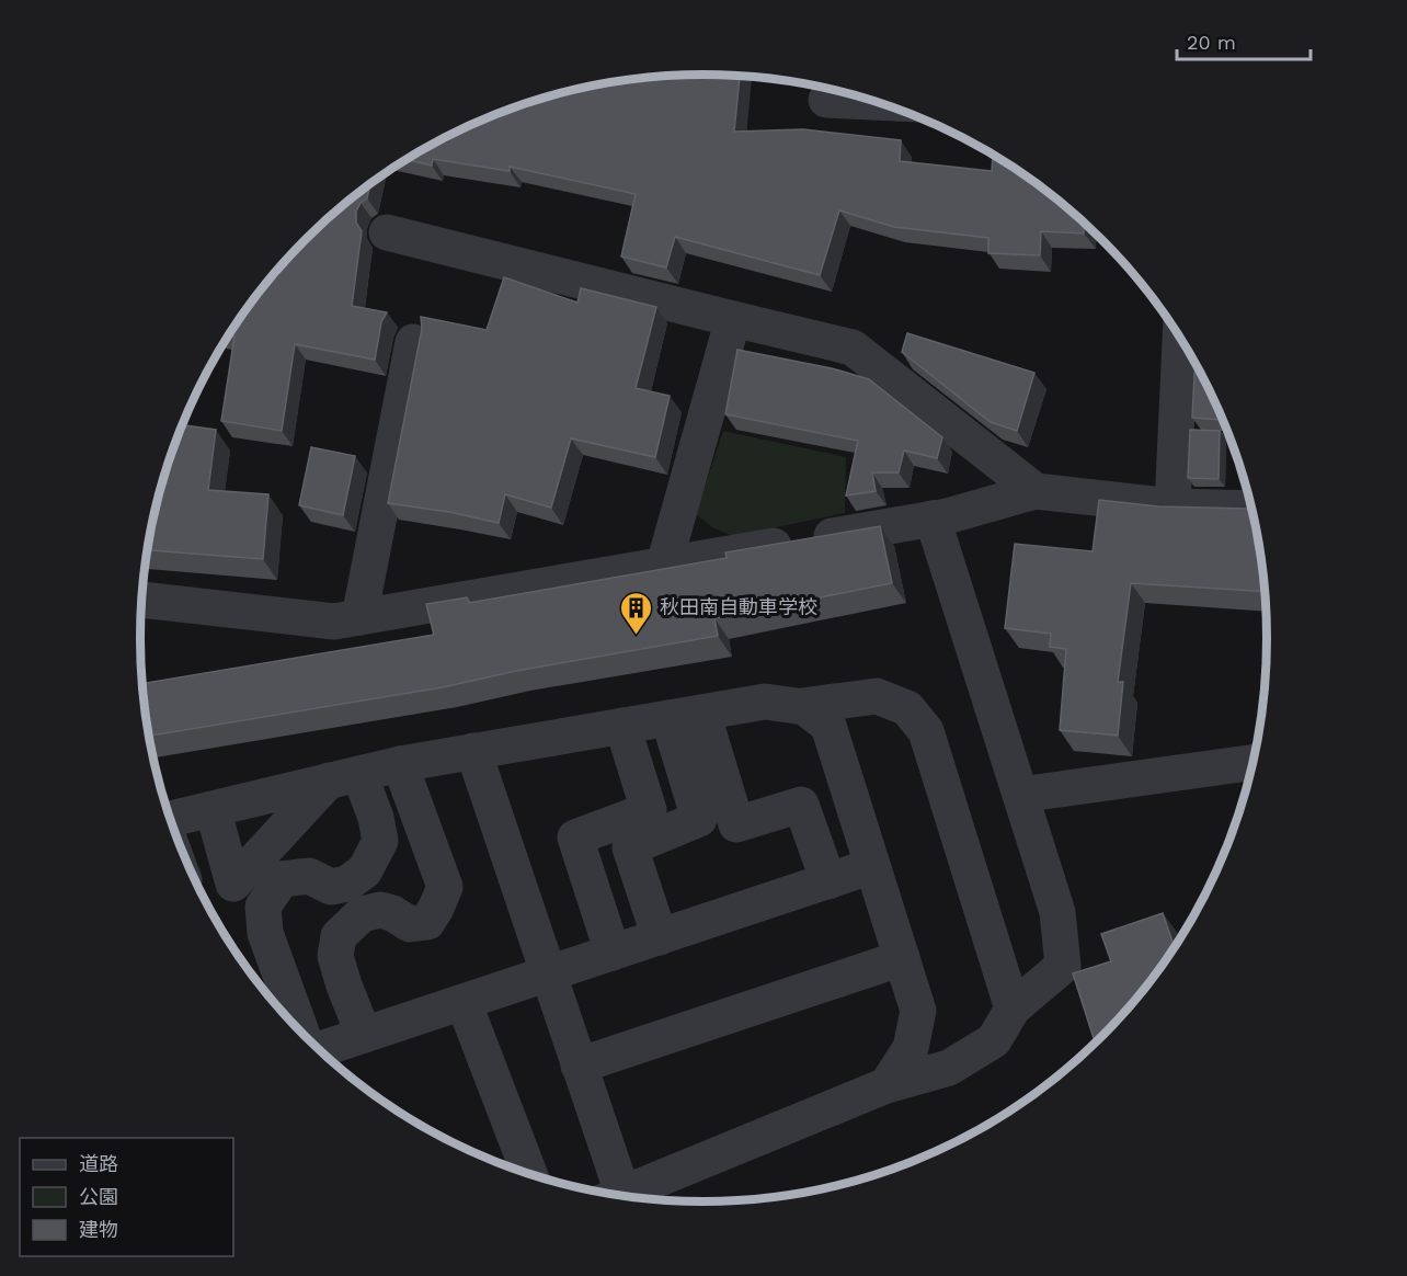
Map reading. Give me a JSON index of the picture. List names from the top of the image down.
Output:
{
  "places": {
    "building": ["秋田南自動車学校"]
  },
  "legend": ["道路", "公園", "建物"],
  "scale_bar": "20 m"
}
